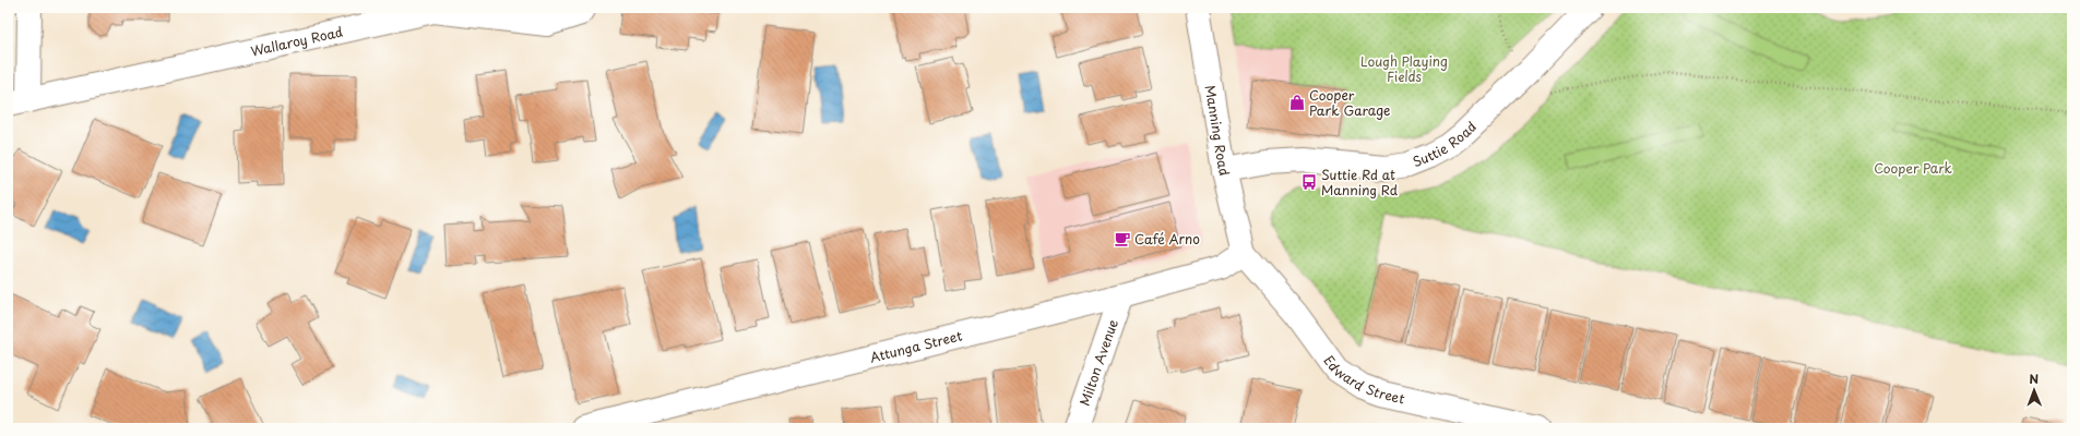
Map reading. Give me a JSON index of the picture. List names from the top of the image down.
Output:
{
  "streets": {
    "street": [
      "Wallaroy Road",
      "Manning Road",
      "Suttie Road",
      "Attunga Street",
      "Milton Avenue",
      "Edward Street"
    ]
  },
  "crossings": [
    ["Manning Road", "Suttie Road"],
    ["Manning Road", "Attunga Street"],
    ["Manning Road", "Edward Street"],
    ["Attunga Street", "Milton Avenue"],
    ["Attunga Street", "Edward Street"]
  ],
  "parks": ["Lough Playing Fields", "Cooper Park"],
  "places": {
    "shop": ["Cooper Park Garage"],
    "bus stop": ["Suttie Rd at Manning Rd"],
    "cafe": ["Café Arno"]
  },
  "north": "top"
}
